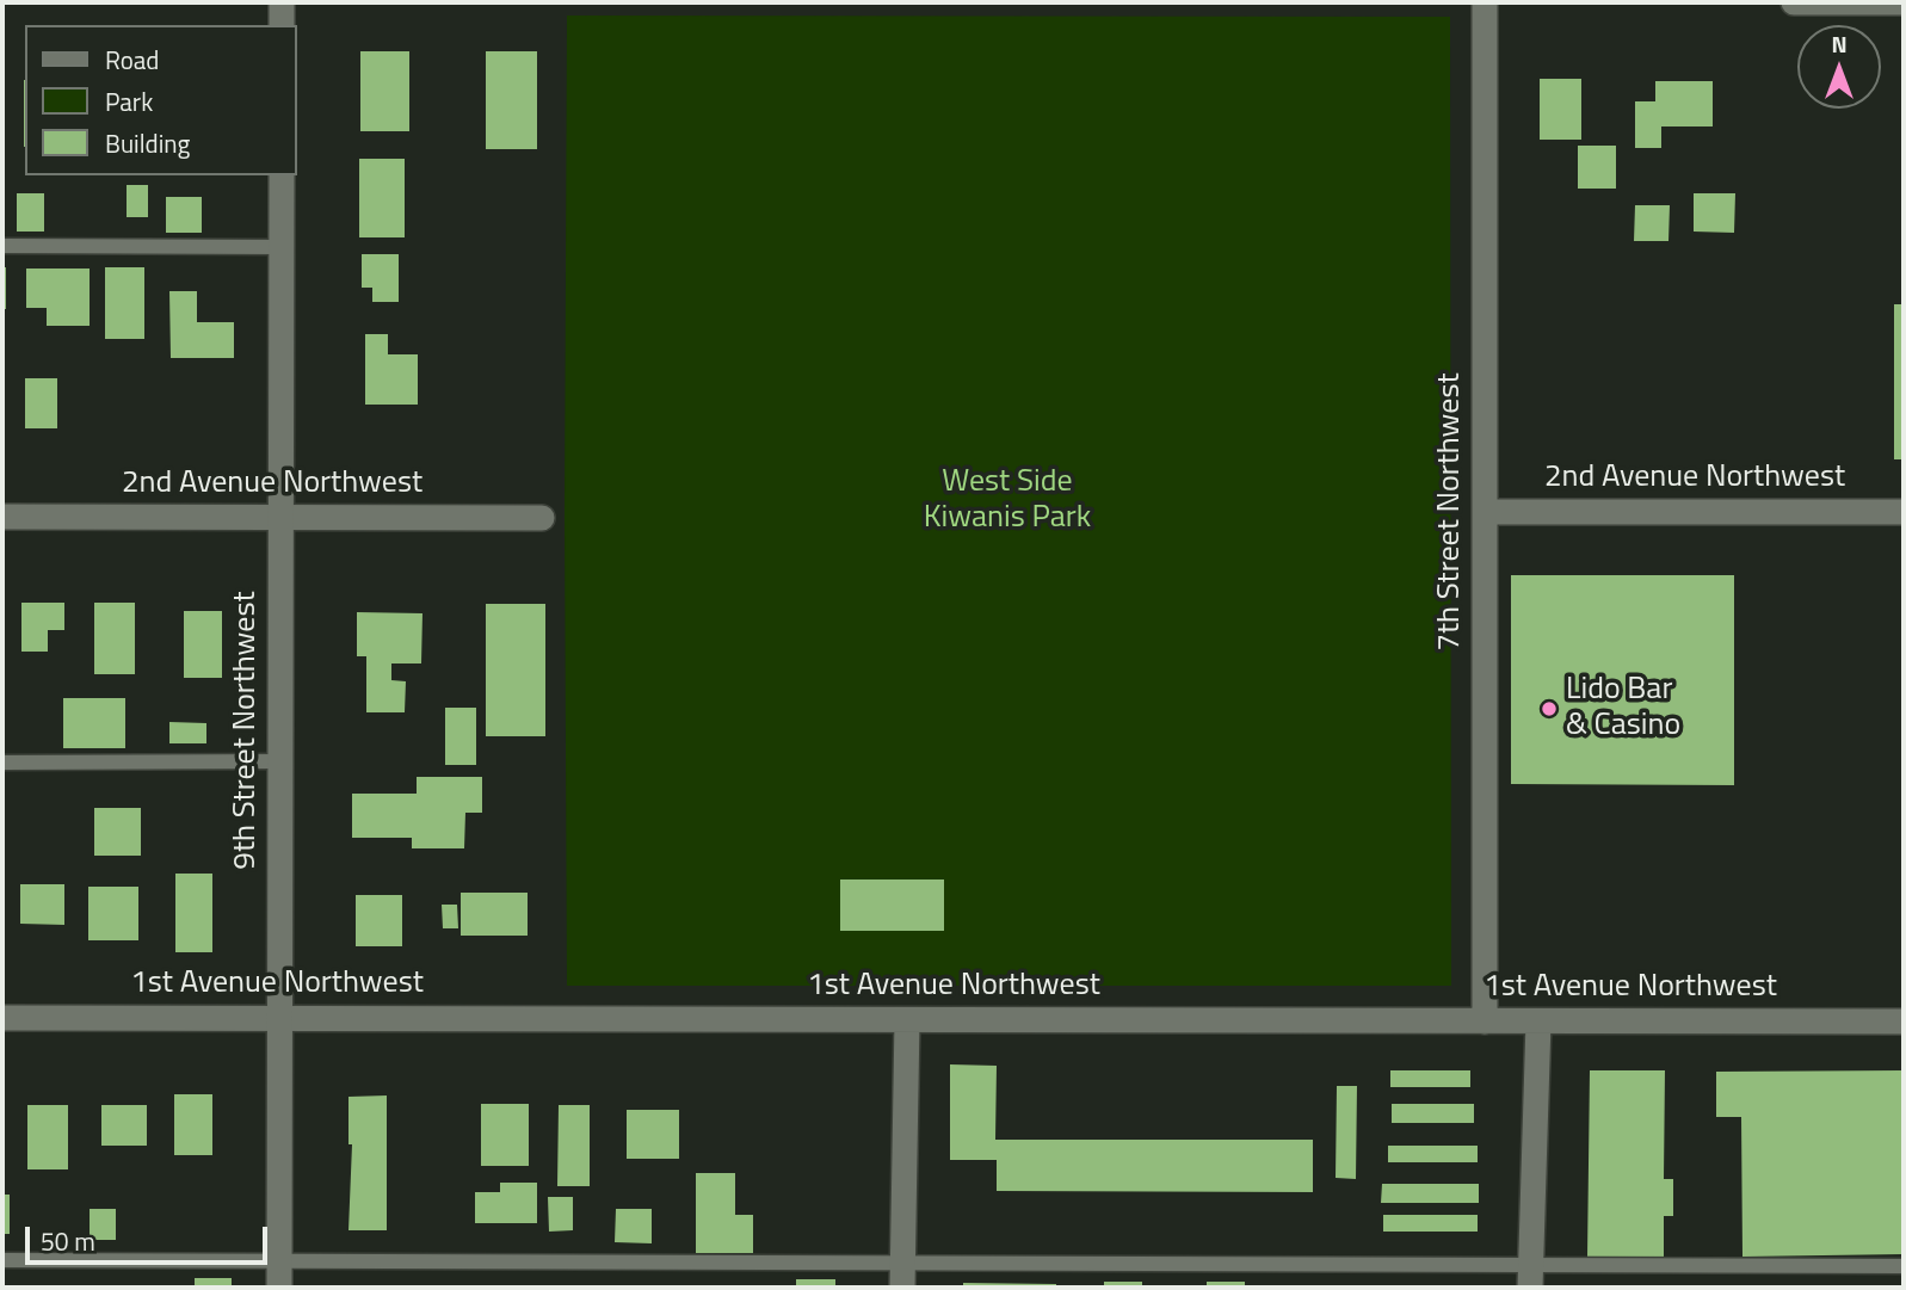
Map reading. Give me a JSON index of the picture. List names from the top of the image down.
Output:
{
  "streets": {
    "street": [
      "2nd Avenue Northwest",
      "7th Street Northwest",
      "9th Street Northwest",
      "1st Avenue Northwest"
    ]
  },
  "crossings": [
    ["2nd Avenue Northwest", "7th Street Northwest"],
    ["2nd Avenue Northwest", "9th Street Northwest"],
    ["7th Street Northwest", "1st Avenue Northwest"],
    ["9th Street Northwest", "1st Avenue Northwest"]
  ],
  "parks": ["West Side Kiwanis Park"],
  "places": ["Lido Bar & Casino"],
  "legend": ["Road", "Park", "Building"],
  "scale_bar": "50 m",
  "north": "top"
}
